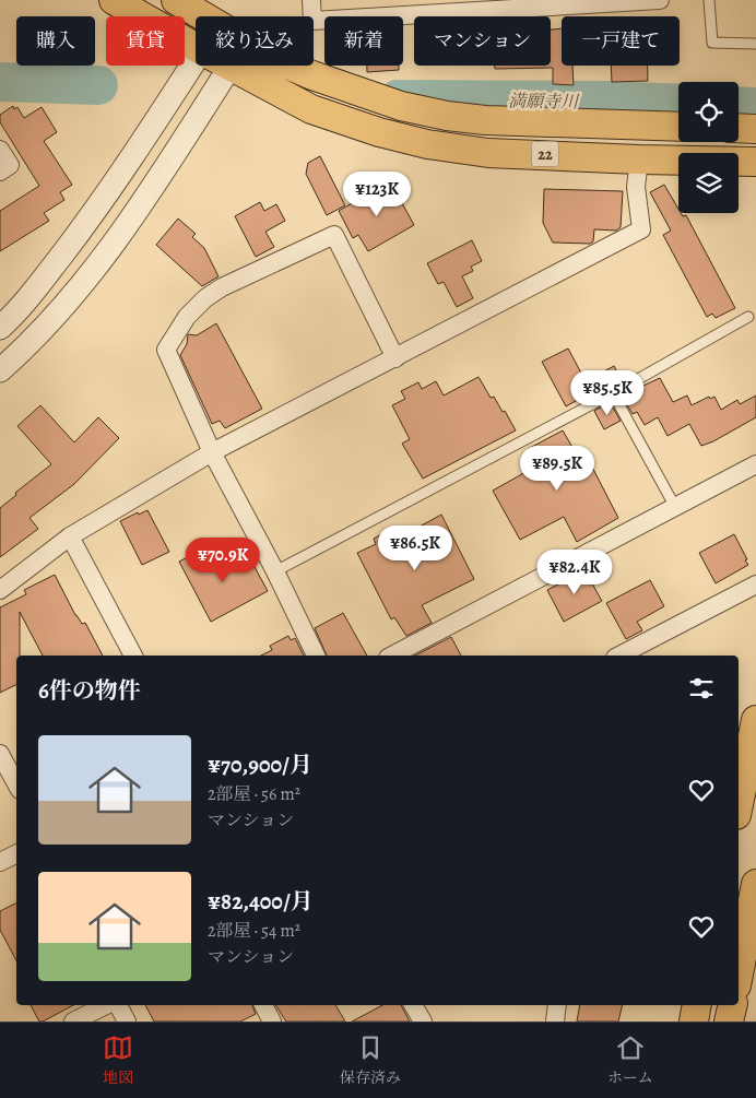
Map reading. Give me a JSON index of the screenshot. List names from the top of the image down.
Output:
{
  "streets": {
    "main road": ["22"]
  },
  "water": ["満願寺川"],
  "page": {
    "chip": [
      "購入",
      "賃貸",
      "絞り込み",
      "新着",
      "マンション",
      "一戸建て"
    ],
    "price": [
      "¥123K",
      "¥85.5K",
      "¥89.5K",
      "¥86.5K",
      "¥70.9K",
      "¥82.4K"
    ],
    "heading": "6件の物件",
    "list": [
      {
        "name": "¥70,900/月",
        "note": "2部屋 · 56 m² · マンション"
      },
      {
        "name": "¥82,400/月",
        "note": "2部屋 · 54 m² · マンション"
      }
    ],
    "tabs": ["地図", "保存済み", "ホーム"]
  }
}
